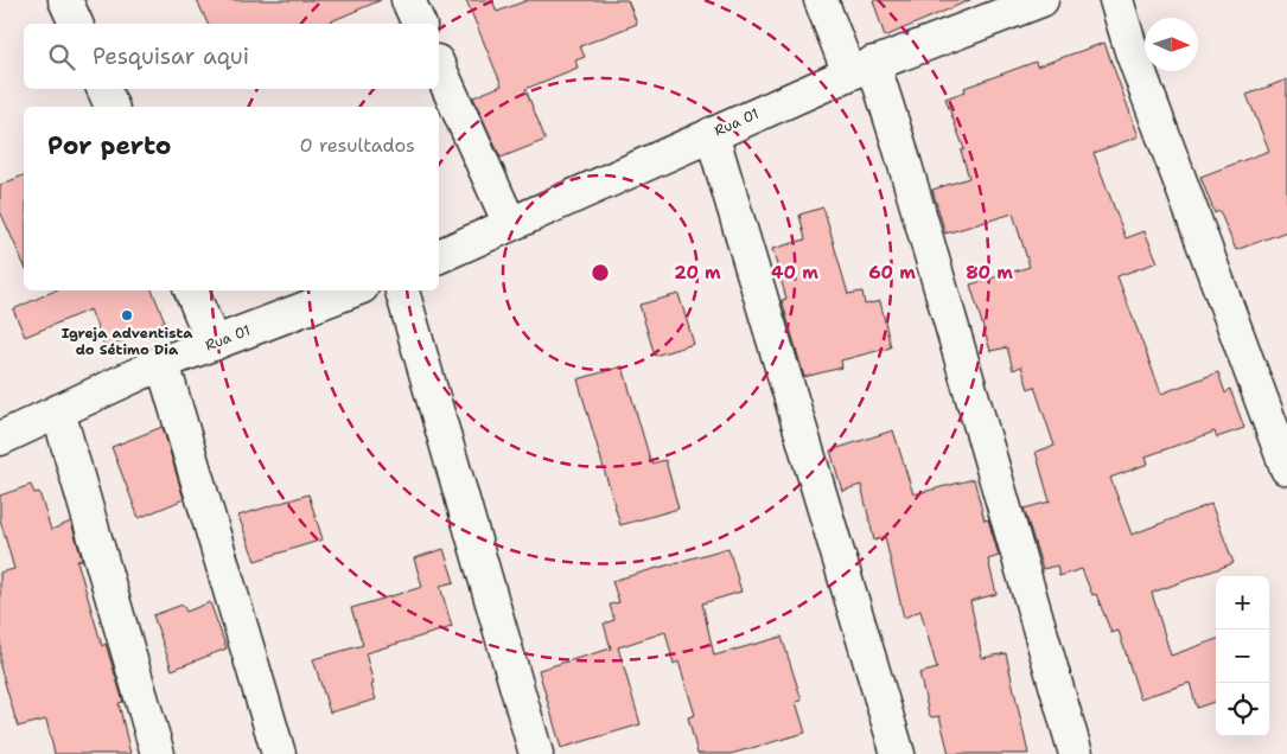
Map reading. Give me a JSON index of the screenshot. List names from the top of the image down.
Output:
{
  "streets": {
    "street": ["Rua 01"]
  },
  "places": ["Igreja adventista do Sétimo Dia"],
  "north": "right",
  "page": {
    "search": "Pesquisar aqui",
    "heading": ["Por perto", "0 resultados"],
    "map_buttons": ["+", "−"]
  },
  "rings": [
    "20 m",
    "40 m",
    "60 m",
    "80 m"
  ]
}
